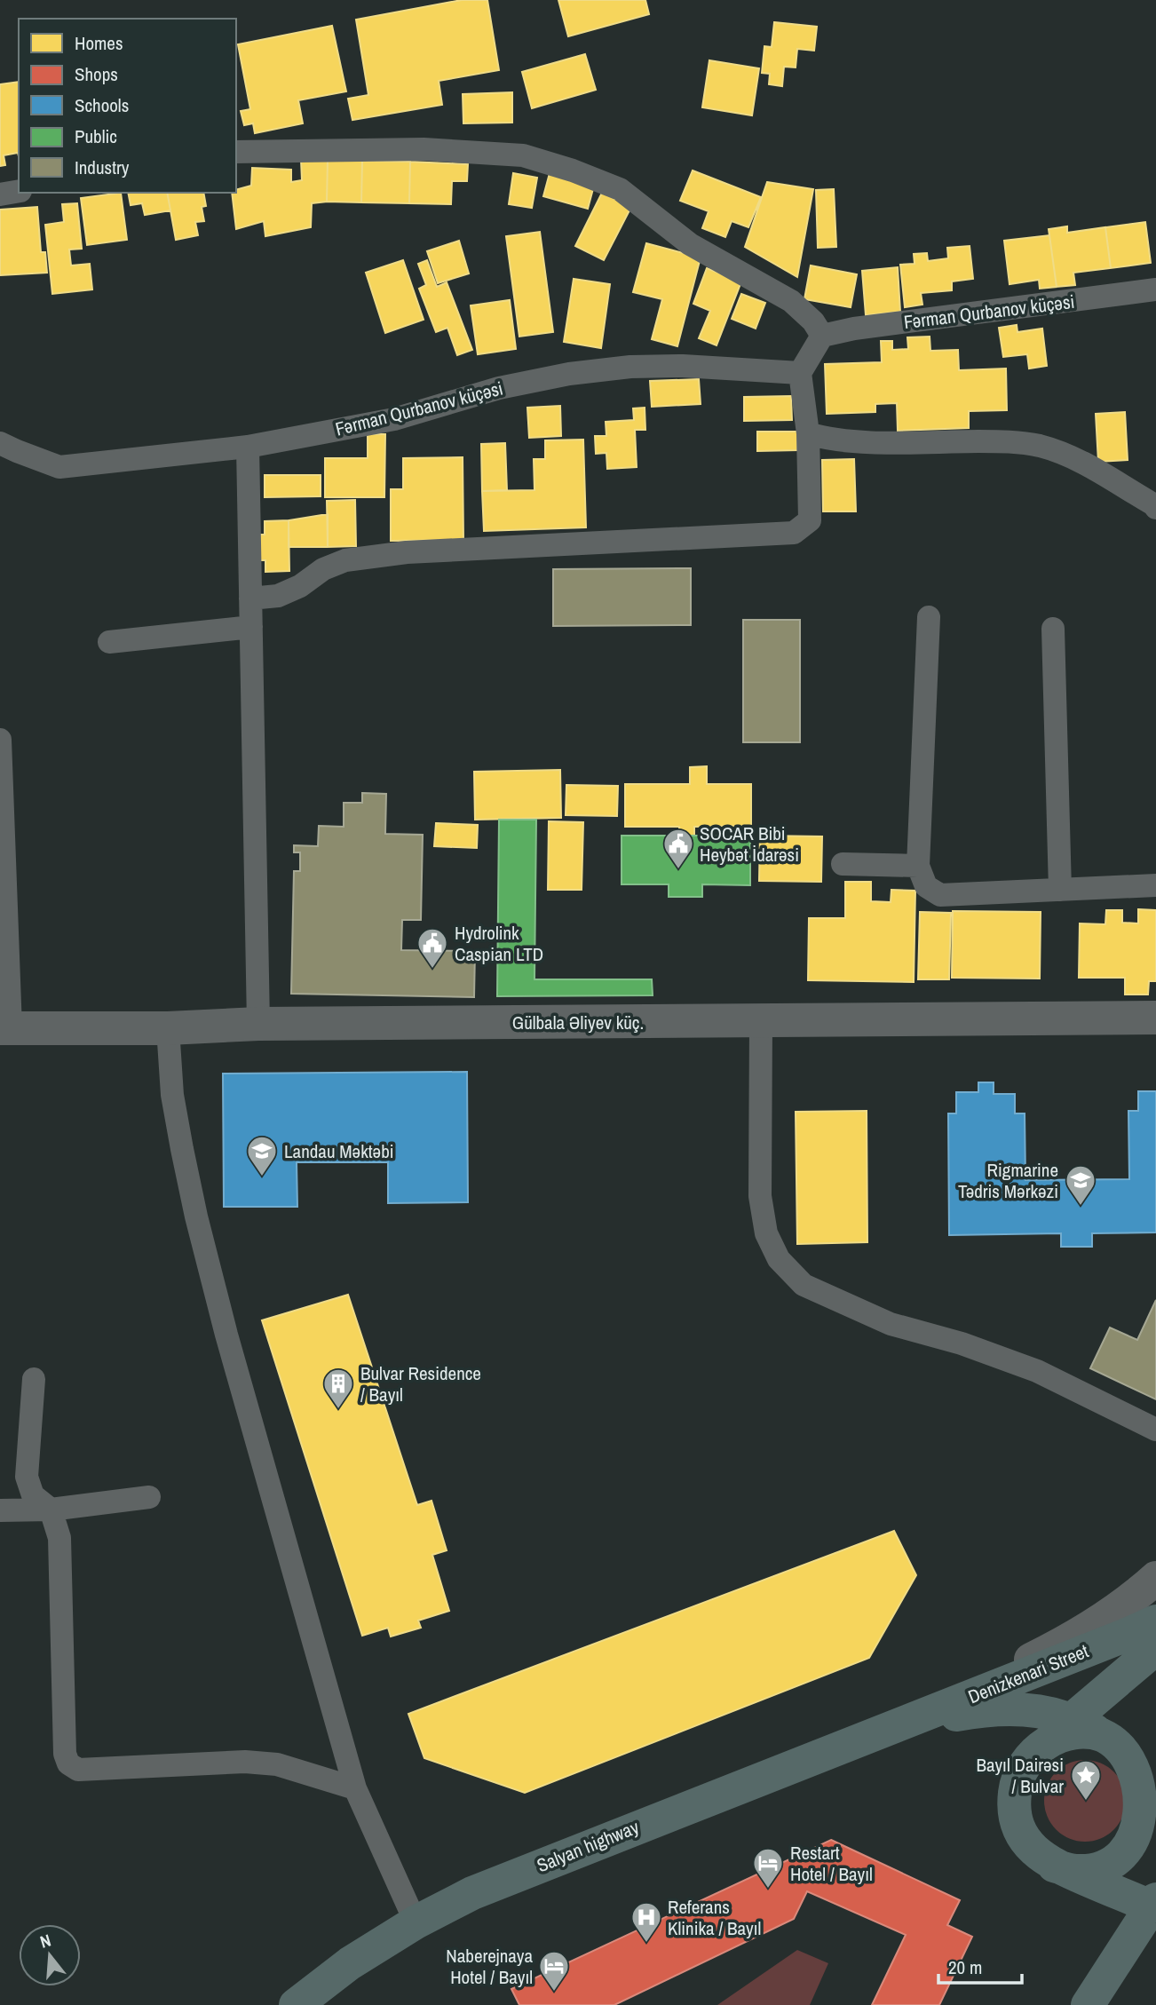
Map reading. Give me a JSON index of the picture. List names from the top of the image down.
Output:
{
  "streets": {
    "highway": ["Denizkenari Street", "Salyan highway"],
    "street": ["Fərman Qurbanov küçəsi", "Gülbala Əliyev küç."]
  },
  "crossings": [
    ["Denizkenari Street", "Salyan highway"]
  ],
  "places": {
    "public building": ["SOCAR Bibi Heybət İdarəsi", "Hydrolink Caspian LTD"],
    "school or university": ["Landau Məktəbi", "Rigmarine Tədris Mərkəzi"],
    "building": ["Bulvar Residence / Bayıl"],
    "place": ["Bayıl Dairəsi / Bulvar"],
    "hotel": ["Restart Hotel / Bayıl", "Naberejnaya Hotel / Bayıl"],
    "hospital": ["Referans Klinika / Bayıl"]
  },
  "legend": [
    "Homes",
    "Shops",
    "Schools",
    "Public",
    "Industry"
  ],
  "scale_bar": "20 m",
  "north": "top"
}
